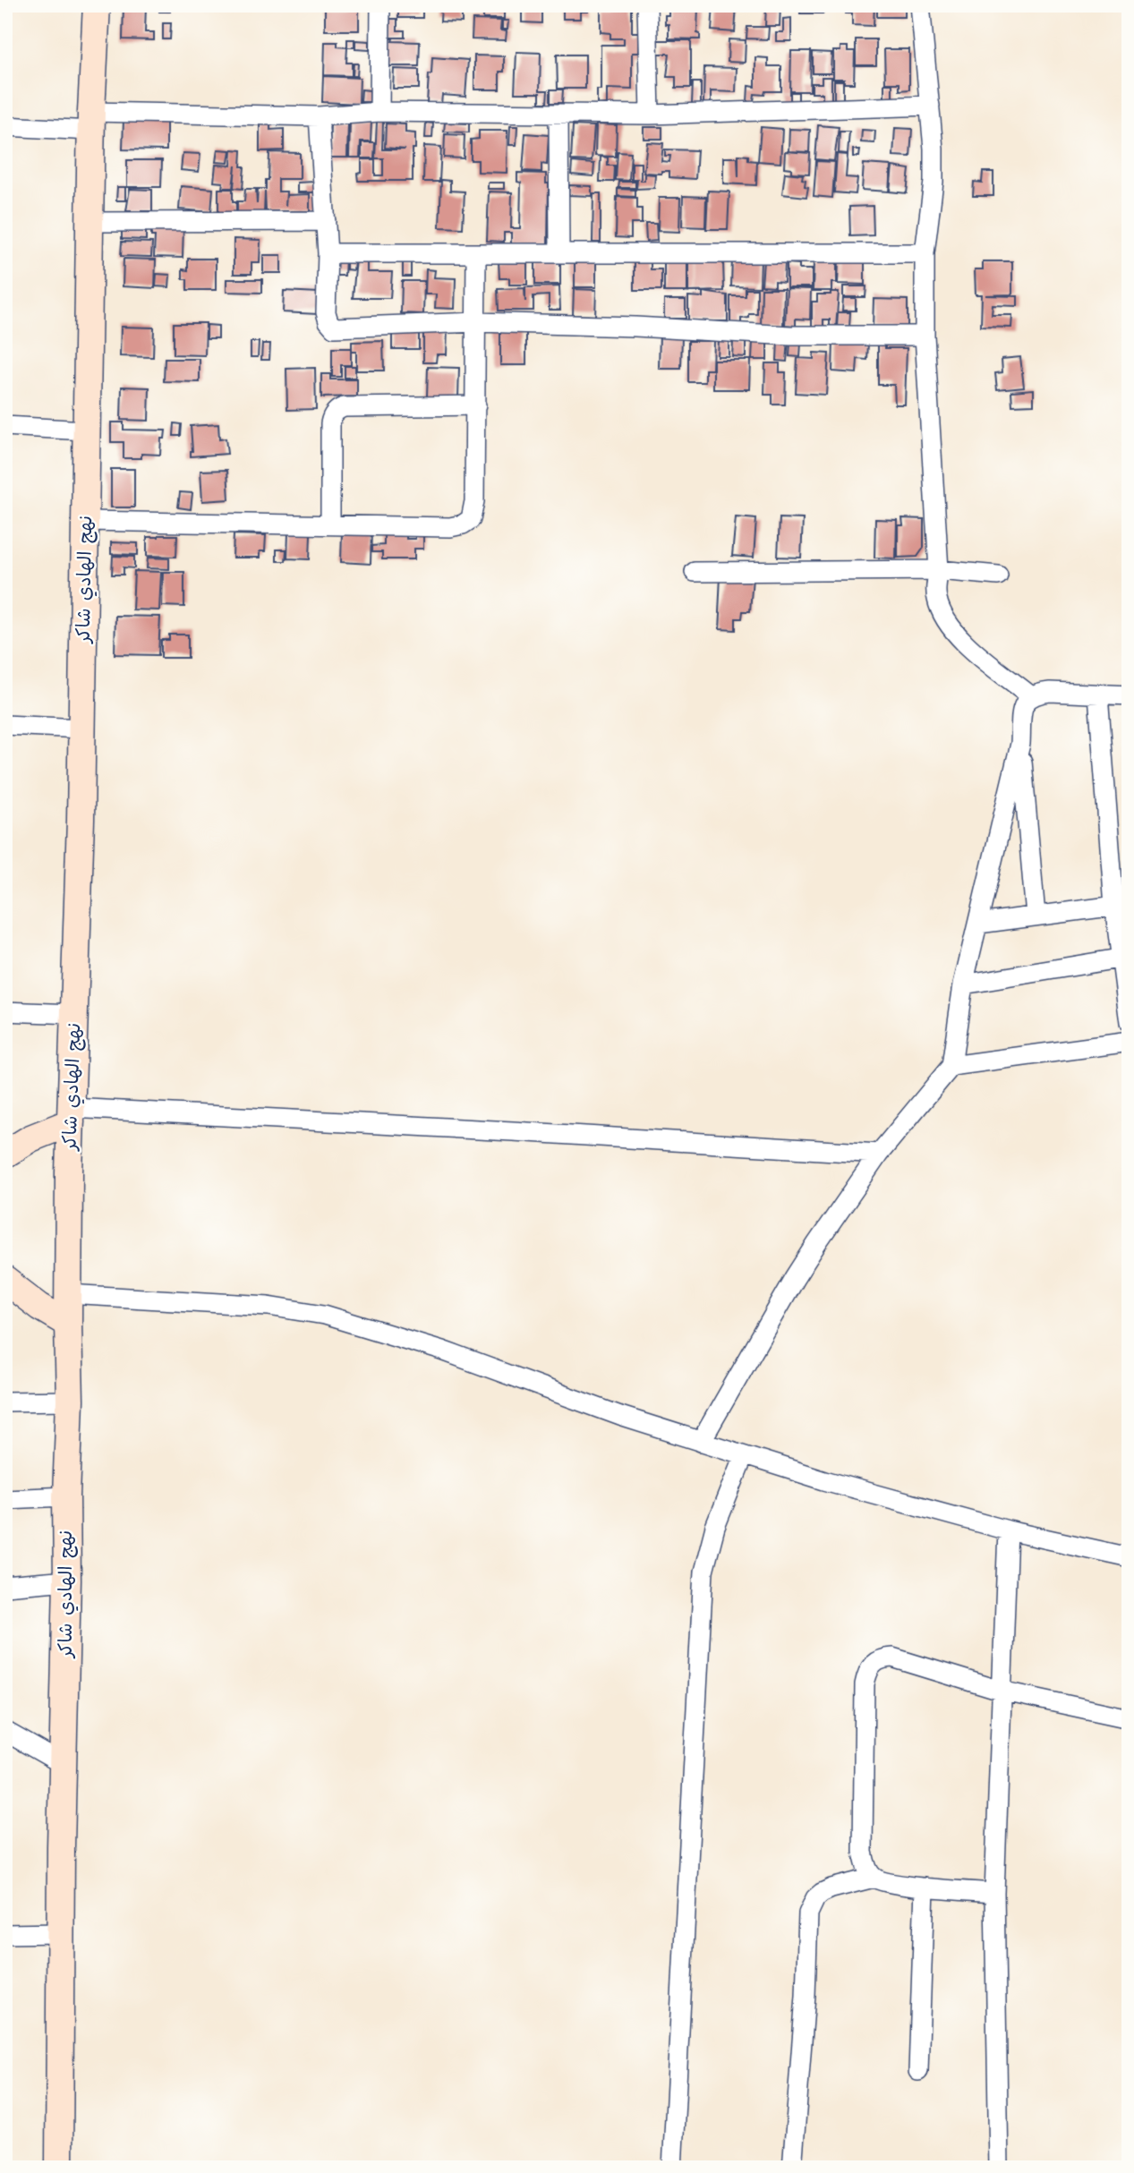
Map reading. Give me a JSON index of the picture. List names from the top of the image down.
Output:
{
  "streets": {
    "street": ["نهج الهادي شاكر"]
  }
}
